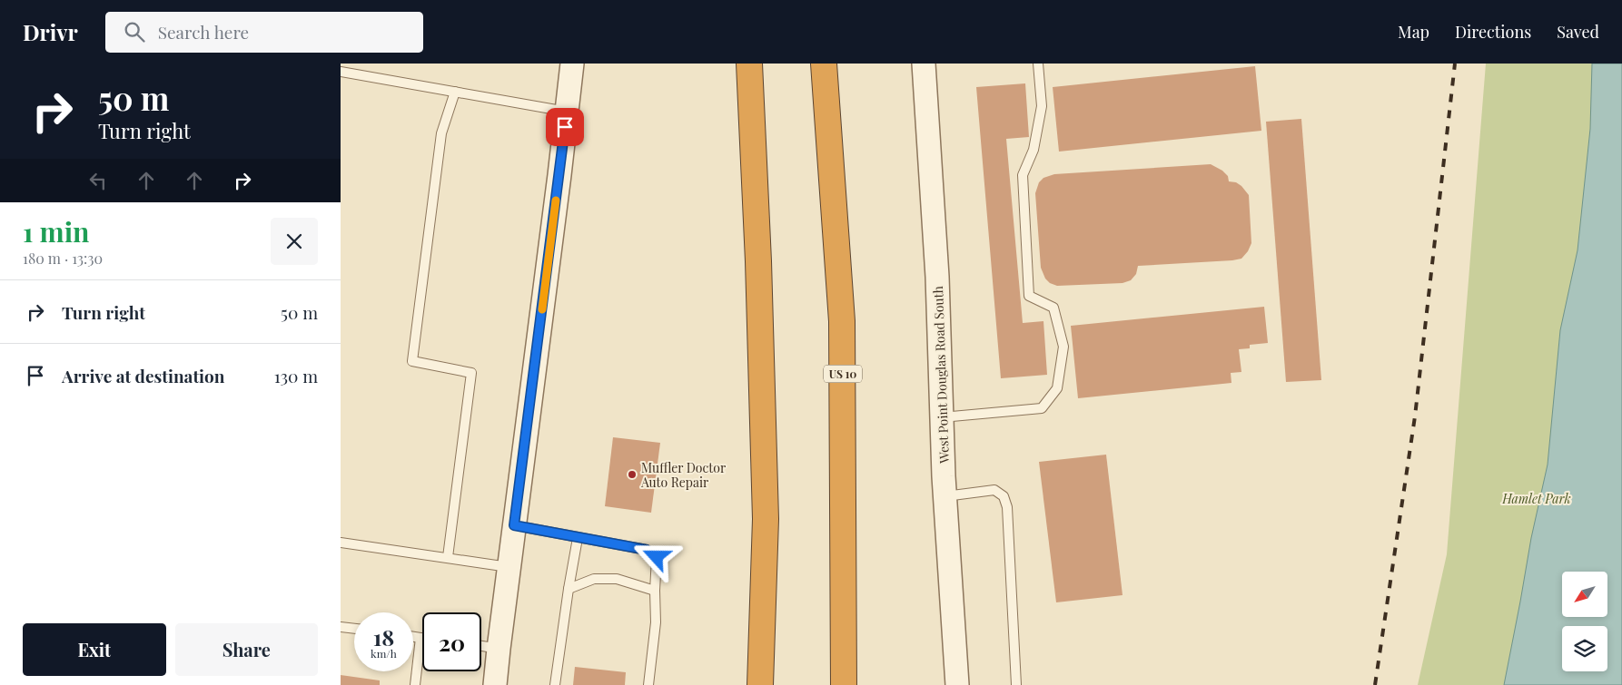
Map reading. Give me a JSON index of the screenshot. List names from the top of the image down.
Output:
{
  "streets": {
    "highway": ["US 10"],
    "street": ["West Point Douglas Road South"]
  },
  "parks": ["Hamlet Park"],
  "places": ["Muffler Doctor Auto Repair"],
  "north": "bottom left",
  "page": {
    "header": "Drivr",
    "search": "Search here",
    "nav": ["Map", "Directions", "Saved"],
    "turn": ["50 m", "Turn right"],
    "heading": ["1 min", "180 m · 13:30"],
    "list": [
      {
        "name": "Turn right",
        "value": "50 m"
      },
      {
        "name": "Arrive at destination",
        "value": "130 m"
      }
    ],
    "speed": "18 km/h",
    "limit": "20",
    "buttons": ["Exit", "Share"]
  }
}
